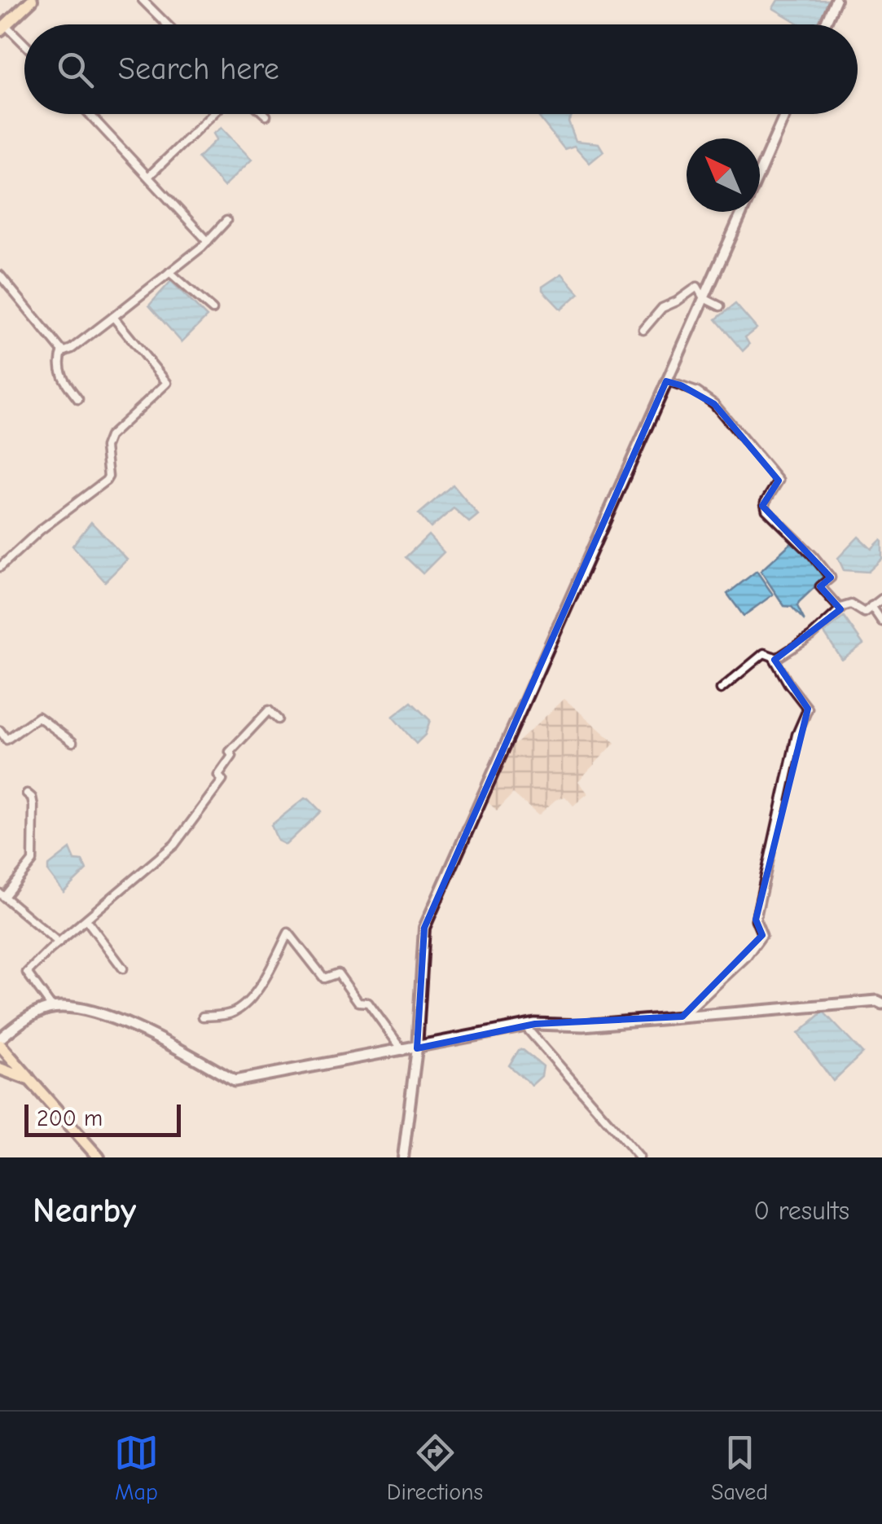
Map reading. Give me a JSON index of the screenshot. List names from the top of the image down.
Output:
{
  "scale_bar": "200 m",
  "north": "top left",
  "page": {
    "search": "Search here",
    "scale": "200 m",
    "heading": ["Nearby", "0 results"],
    "nav": ["Map", "Directions", "Saved"]
  }
}
